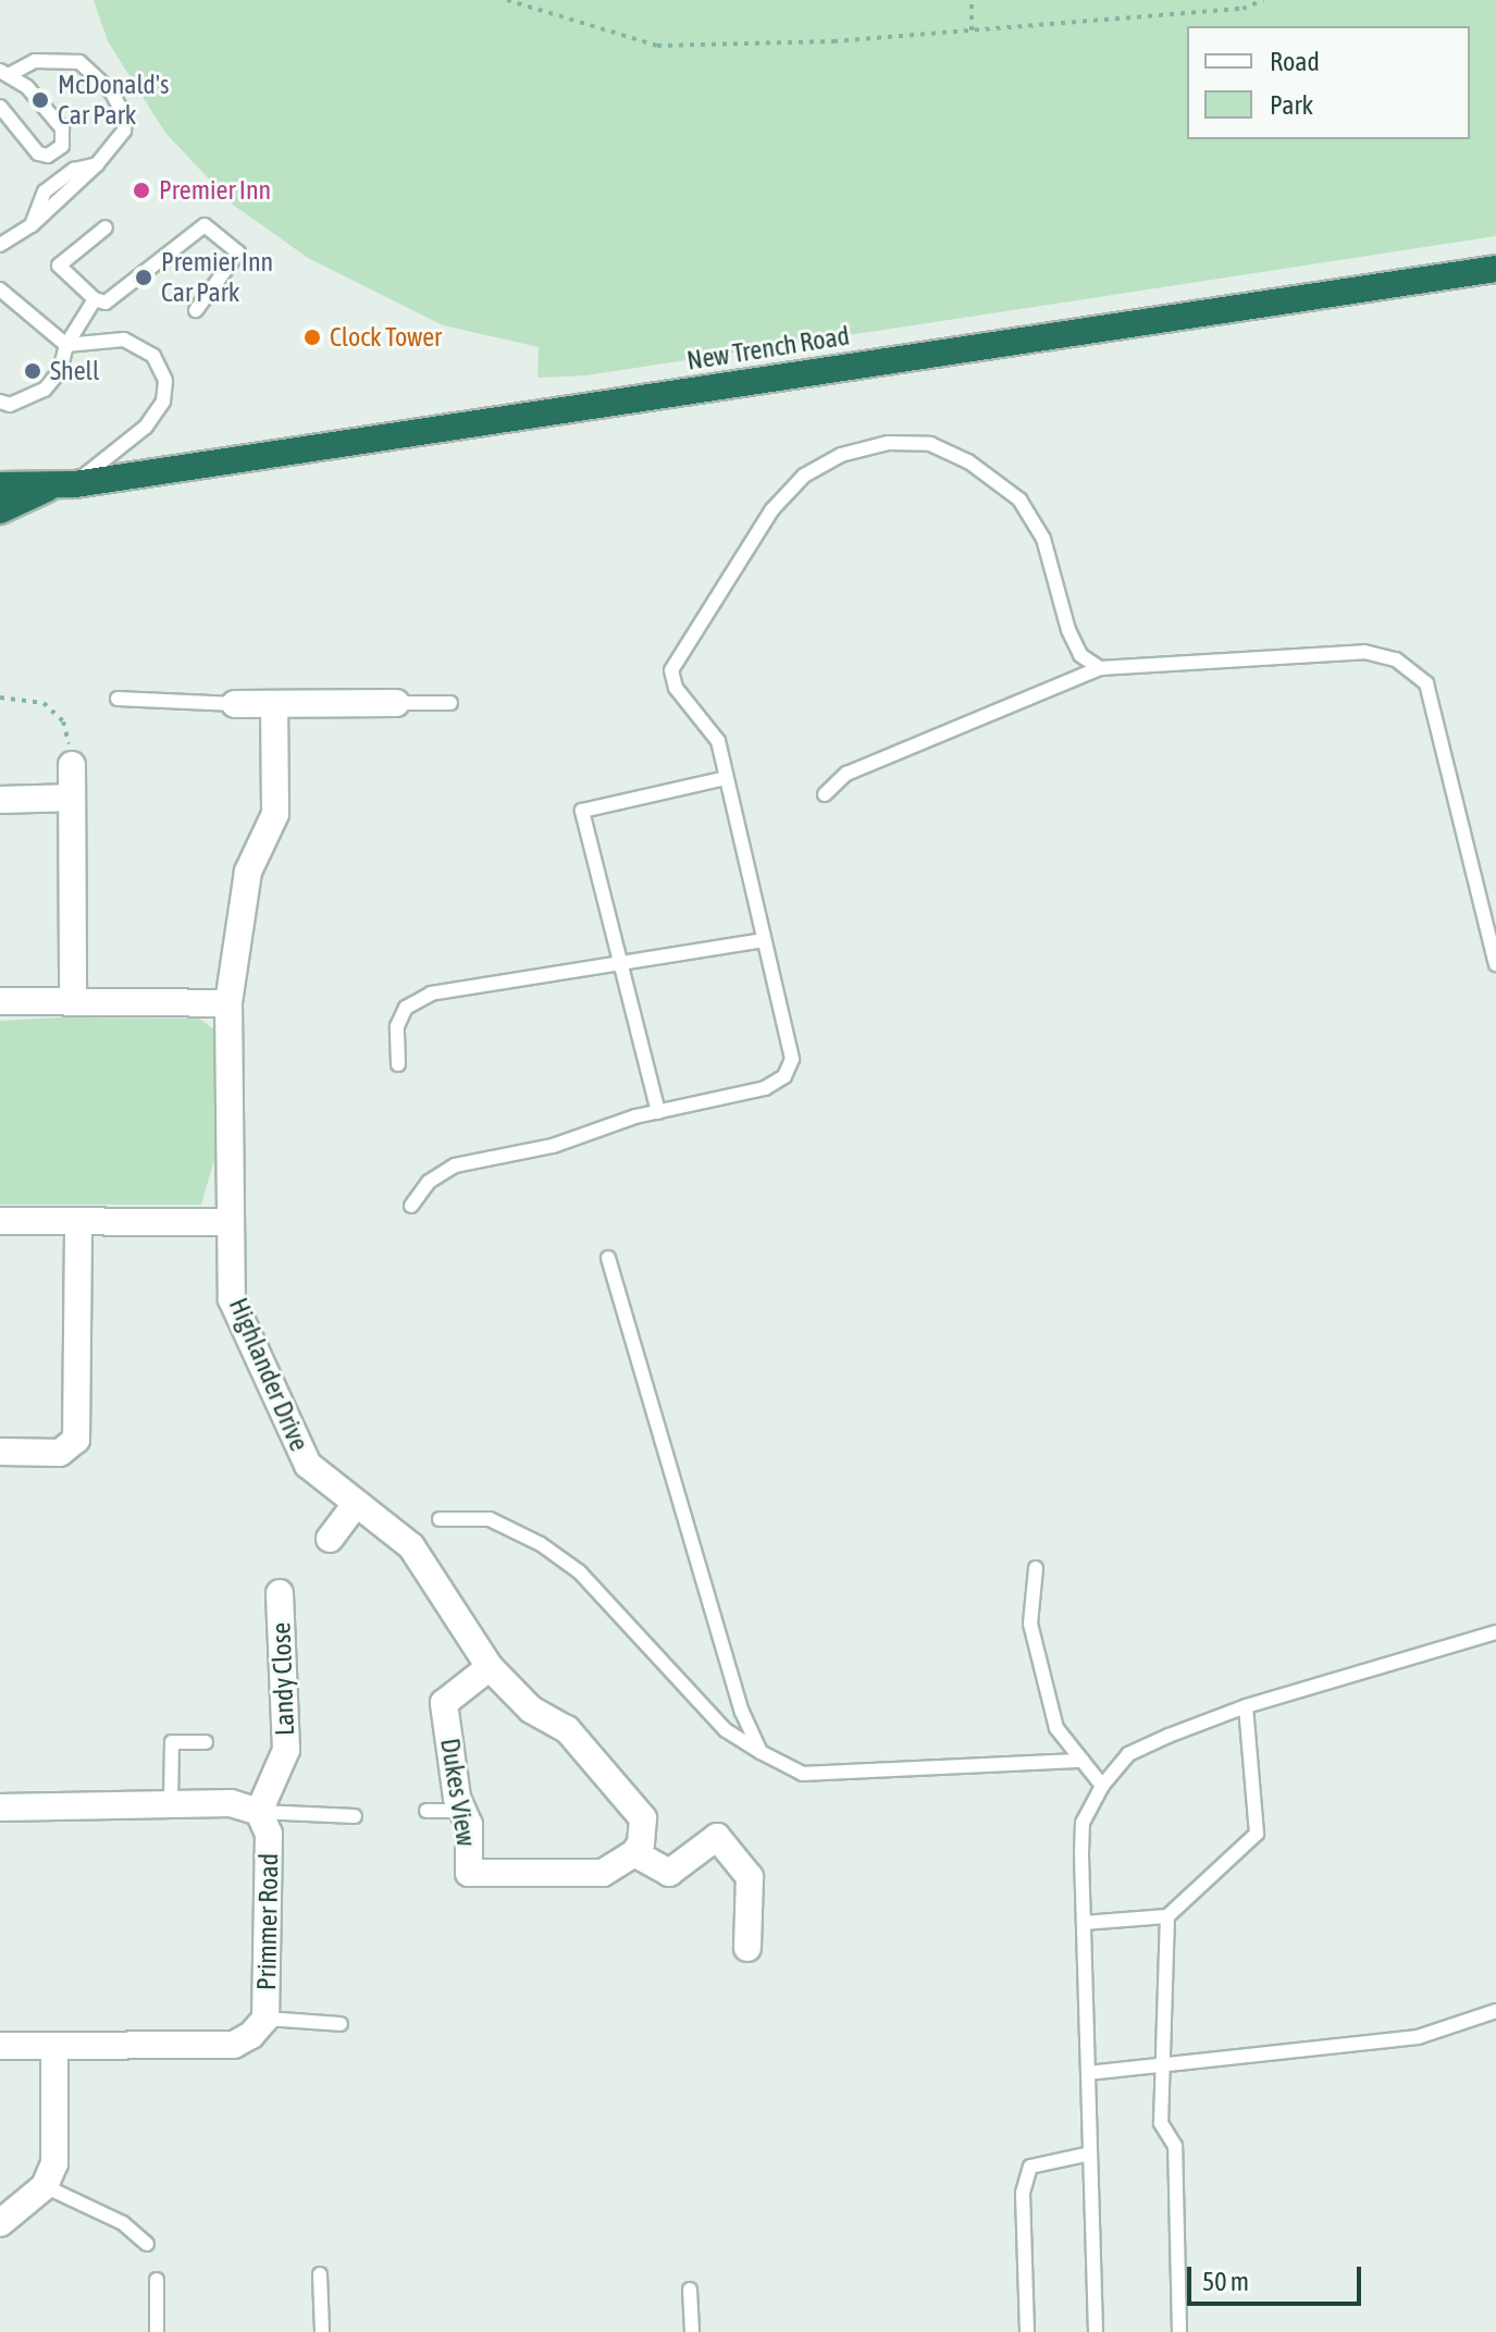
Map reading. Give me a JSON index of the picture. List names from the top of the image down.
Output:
{
  "streets": {
    "highway": ["New Trench Road"],
    "street": [
      "Highlander Drive",
      "Landy Close",
      "Dukes View",
      "Primmer Road"
    ]
  },
  "crossings": [
    ["Landy Close", "Primmer Road"]
  ],
  "places": [
    "McDonald's Car Park",
    "Premier Inn",
    "Premier Inn Car Park",
    "Clock Tower",
    "Shell"
  ],
  "legend": ["Road", "Park"],
  "scale_bar": "50 m"
}
